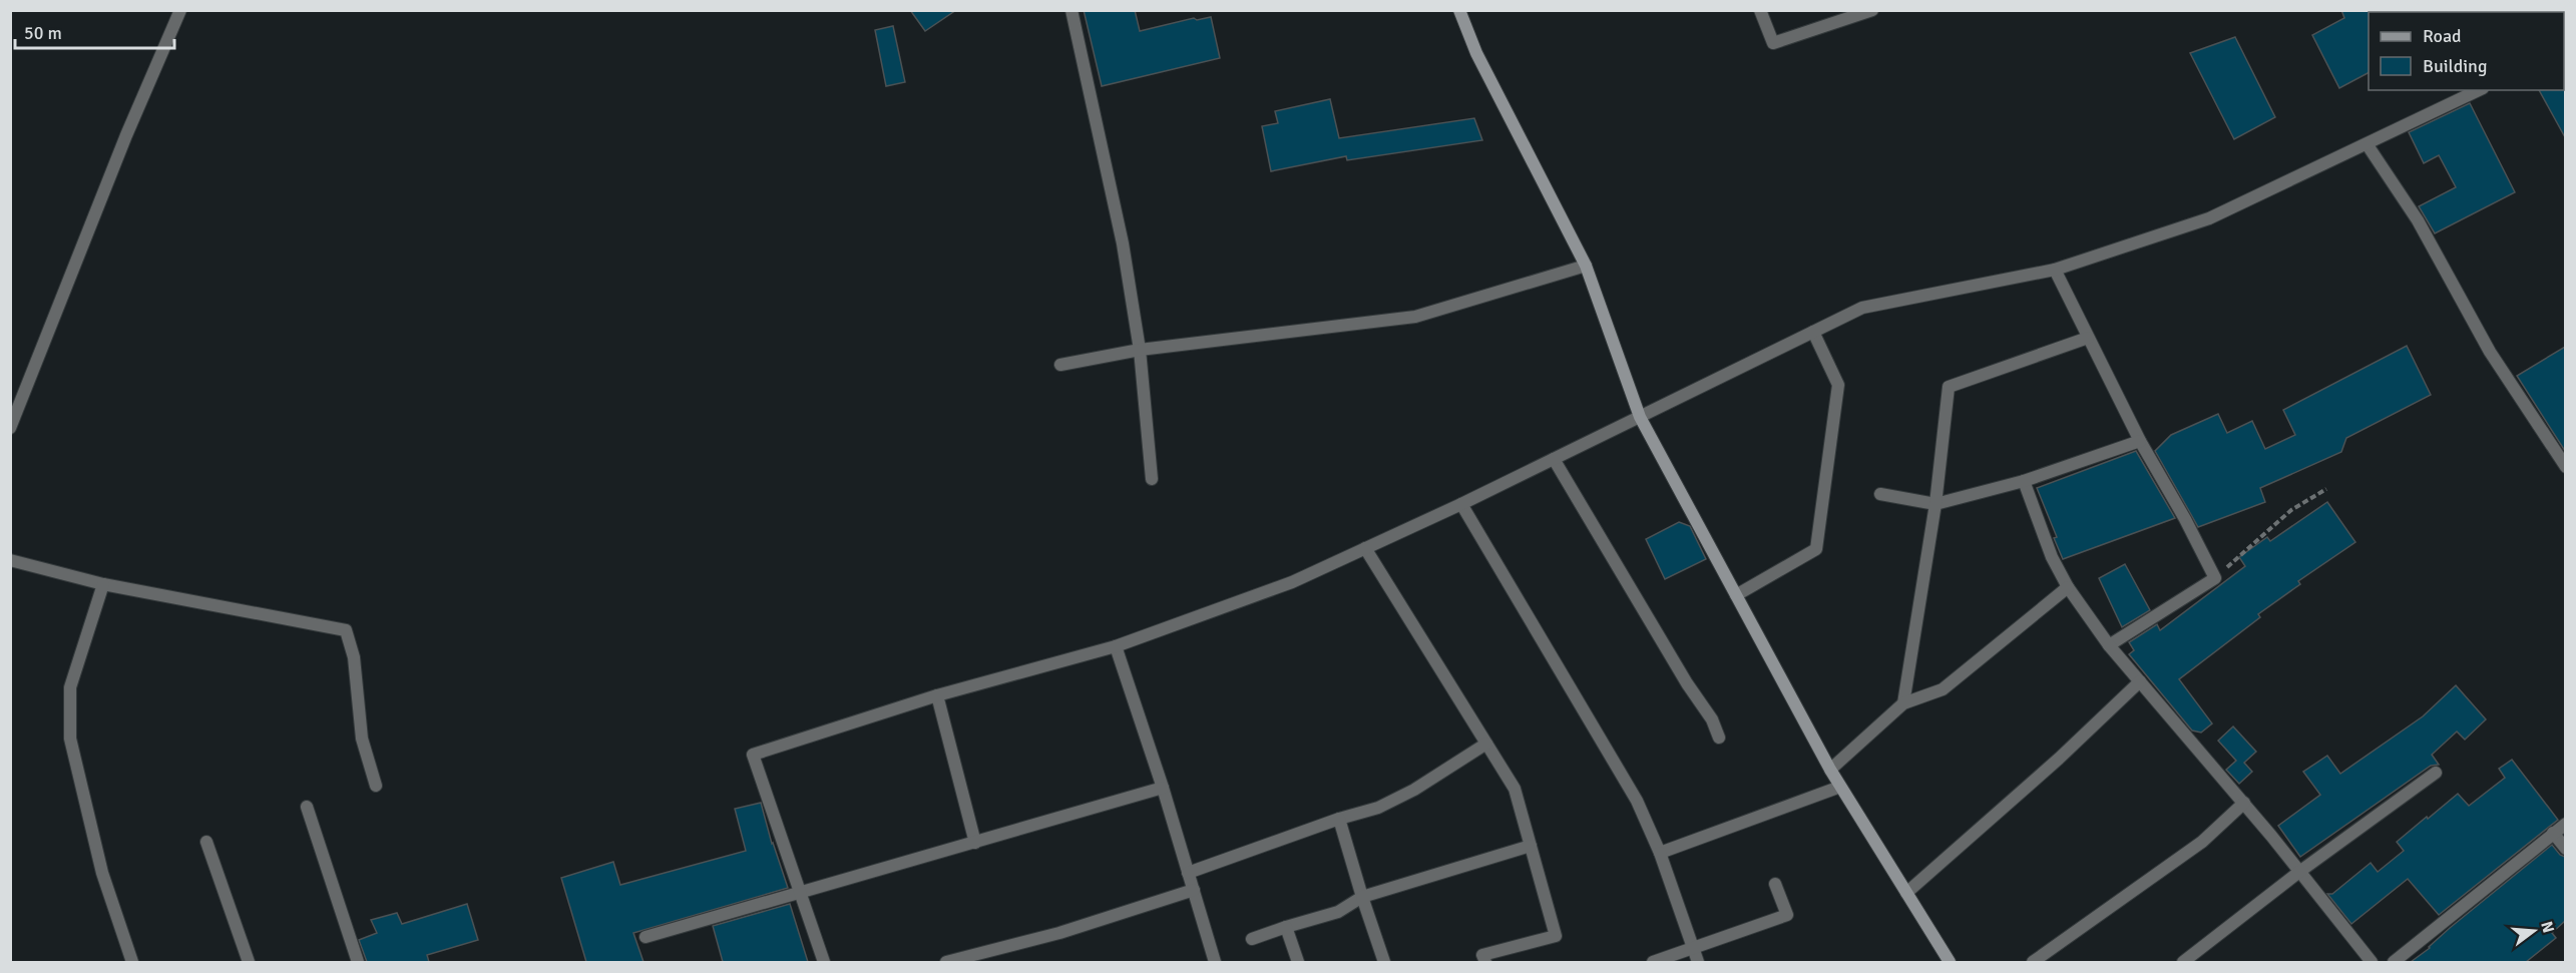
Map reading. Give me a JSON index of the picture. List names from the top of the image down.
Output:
{
  "legend": ["Road", "Building"],
  "scale_bar": "50 m",
  "north": "right"
}
